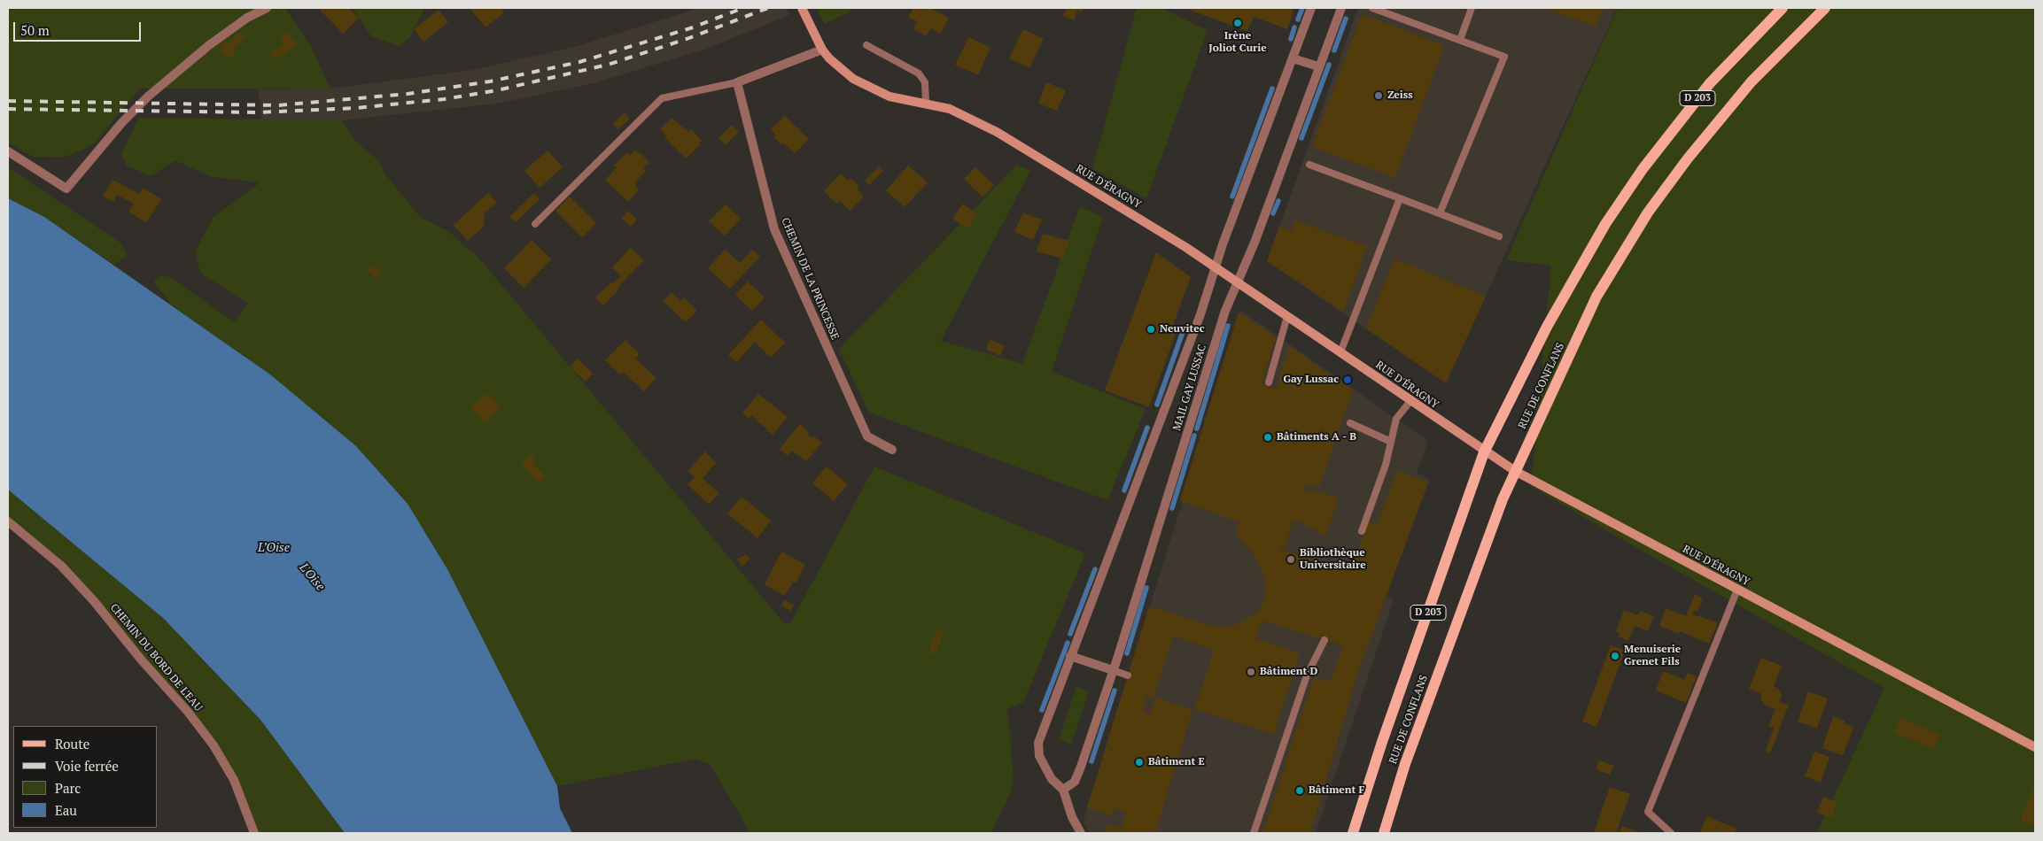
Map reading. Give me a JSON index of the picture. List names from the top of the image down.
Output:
{
  "streets": {
    "main road": ["D 203", "RUE DE CONFLANS"],
    "street": [
      "RUE D'ÉRAGNY",
      "CHEMIN DE LA PRINCESSE",
      "MAIL GAY LUSSAC",
      "CHEMIN DU BORD DE L'EAU"
    ]
  },
  "crossings": [
    ["RUE D'ÉRAGNY", "RUE DE CONFLANS"],
    ["RUE D'ÉRAGNY", "MAIL GAY LUSSAC"]
  ],
  "water": ["L’Oise", "L'Oise"],
  "places": [
    "Irène Joliot Curie",
    "Zeiss",
    "Neuvitec",
    "Gay Lussac",
    "Bâtiments A - B",
    "Bibliothèque Universitaire",
    "Menuiserie Grenet Fils",
    "Bâtiment D",
    "Bâtiment E",
    "Bâtiment F"
  ],
  "legend": [
    "Route",
    "Voie ferrée",
    "Parc",
    "Eau"
  ],
  "scale_bar": "50 m"
}
